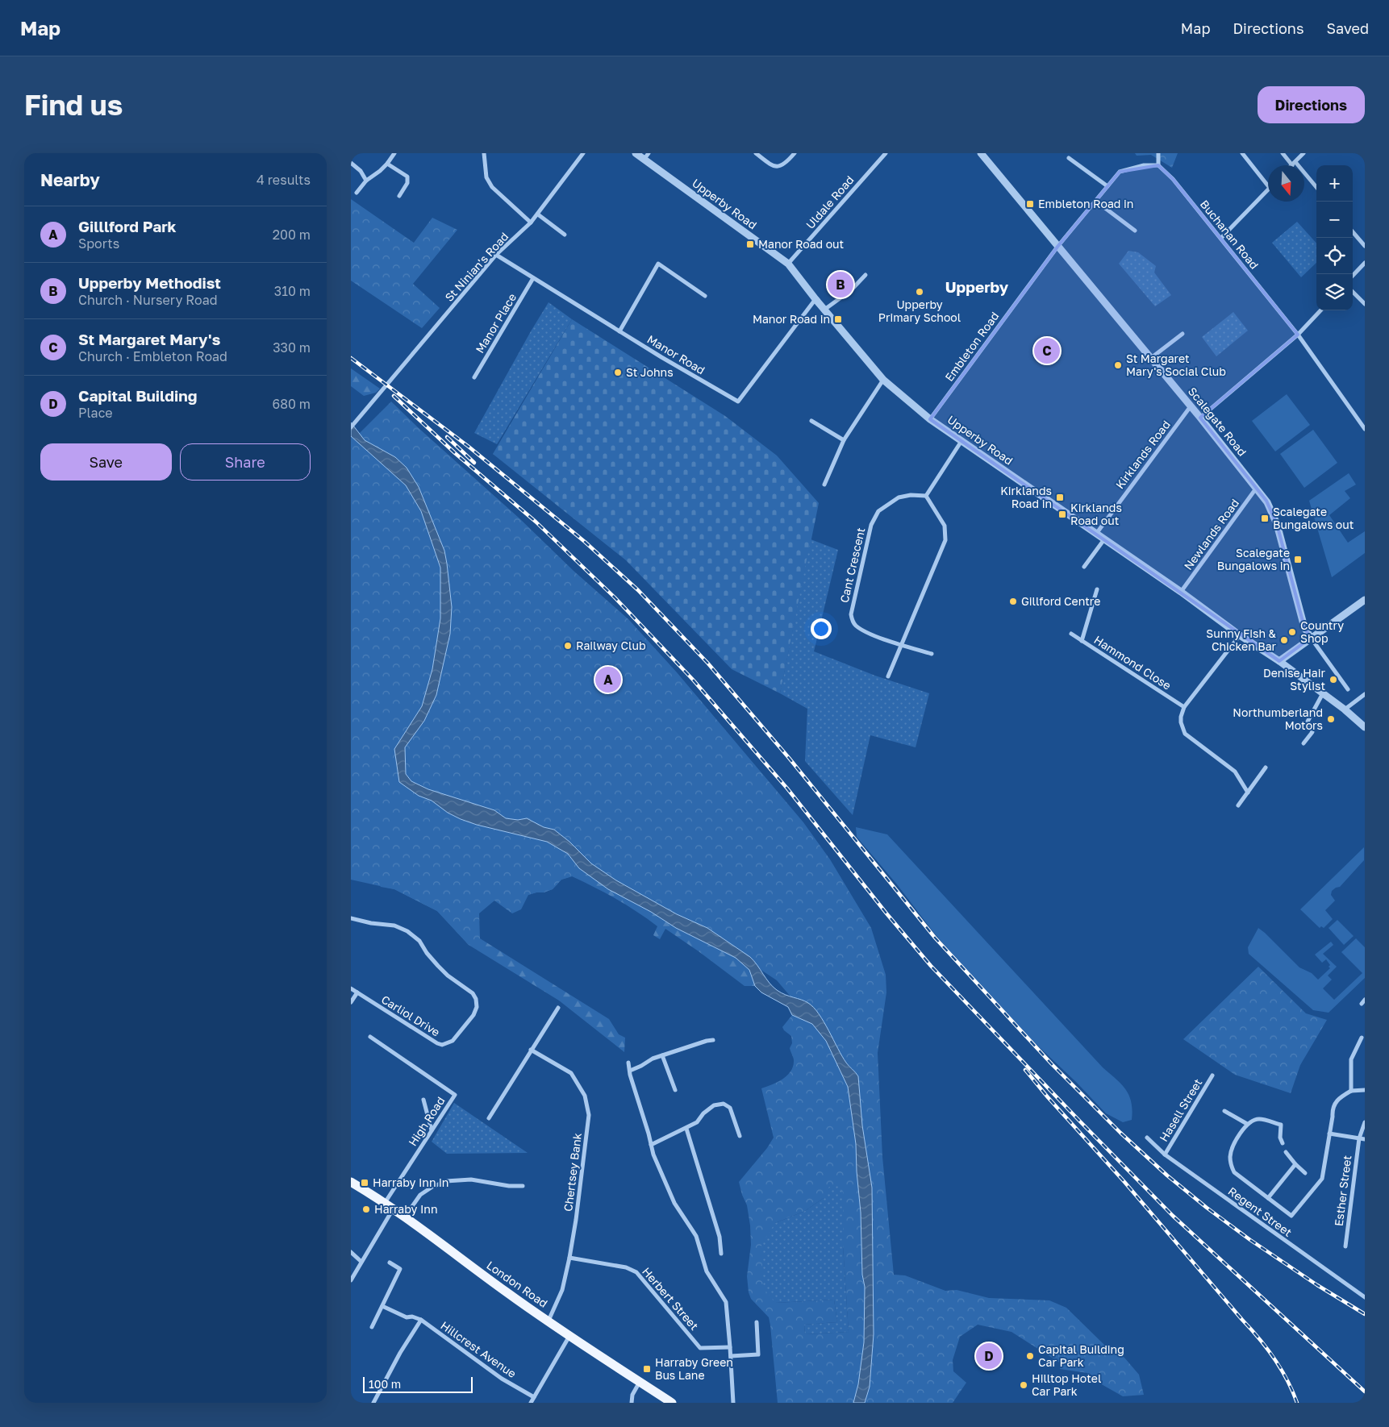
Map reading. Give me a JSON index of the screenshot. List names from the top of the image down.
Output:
{
  "streets": {
    "main road": ["London Road"],
    "street": [
      "Uldale Road",
      "Upperby Road",
      "Buchanan Road",
      "St Ninian's Road",
      "Manor Place",
      "Embleton Road",
      "Manor Road",
      "Scalegate Road",
      "Kirklands Road",
      "Newlands Road",
      "Cant Crescent",
      "Hammond Close",
      "Carliol Drive",
      "Hasell Street",
      "High Road",
      "Chertsey Bank",
      "Esther Street",
      "Regent Street",
      "Herbert Street",
      "Hillcrest Avenue"
    ]
  },
  "crossings": [
    ["Uldale Road", "Upperby Road"],
    ["Upperby Road", "Embleton Road"],
    ["Upperby Road", "Manor Road"],
    ["Upperby Road", "Kirklands Road"],
    ["Upperby Road", "Newlands Road"],
    ["St Ninian's Road", "Manor Road"],
    ["Manor Place", "Manor Road"],
    ["Embleton Road", "Scalegate Road"],
    ["Scalegate Road", "Kirklands Road"],
    ["Scalegate Road", "Newlands Road"],
    ["Hasell Street", "Regent Street"],
    ["High Road", "London Road"],
    ["Chertsey Bank", "London Road"],
    ["Chertsey Bank", "Herbert Street"]
  ],
  "districts": ["Upperby"],
  "places": {
    "transit": [
      "Embleton Road in",
      "Manor Road out",
      "Manor Road in",
      "Kirklands Road in",
      "Kirklands Road out",
      "Scalegate Bungalows out",
      "Scalegate Bungalows in",
      "Harraby Inn in",
      "Harraby Green Bus Lane"
    ],
    "other": [
      "Upperby Primary School",
      "St Margaret Mary's Social Club",
      "St Johns",
      "Gillford Centre",
      "Country Shop",
      "Sunny Fish & Chicken Bar",
      "Railway Club",
      "Denise Hair Stylist",
      "Northumberland Motors",
      "Harraby Inn",
      "Capital Building Car Park",
      "Hilltop Hotel Car Park"
    ]
  },
  "scale_bar": "100 m",
  "north": "bottom",
  "page": {
    "header": "Map",
    "nav": ["Map", "Directions", "Saved"],
    "buttons": [
      "Directions",
      ["Save", "Share"]
    ],
    "title": "Find us",
    "heading": ["Nearby", "4 results"],
    "map_buttons": ["+", "−"],
    "list": [
      {
        "mark": "A",
        "name": "Gilllford Park",
        "note": "Sports",
        "value": "200 m"
      },
      {
        "mark": "B",
        "name": "Upperby Methodist",
        "note": "Church · Nursery Road",
        "value": "310 m"
      },
      {
        "mark": "C",
        "name": "St Margaret Mary's",
        "note": "Church · Embleton Road",
        "value": "330 m"
      },
      {
        "mark": "D",
        "name": "Capital Building",
        "note": "Place",
        "value": "680 m"
      }
    ],
    "pins": [
      "B",
      "C",
      "A",
      "D"
    ],
    "scale": "100 m"
  }
}
